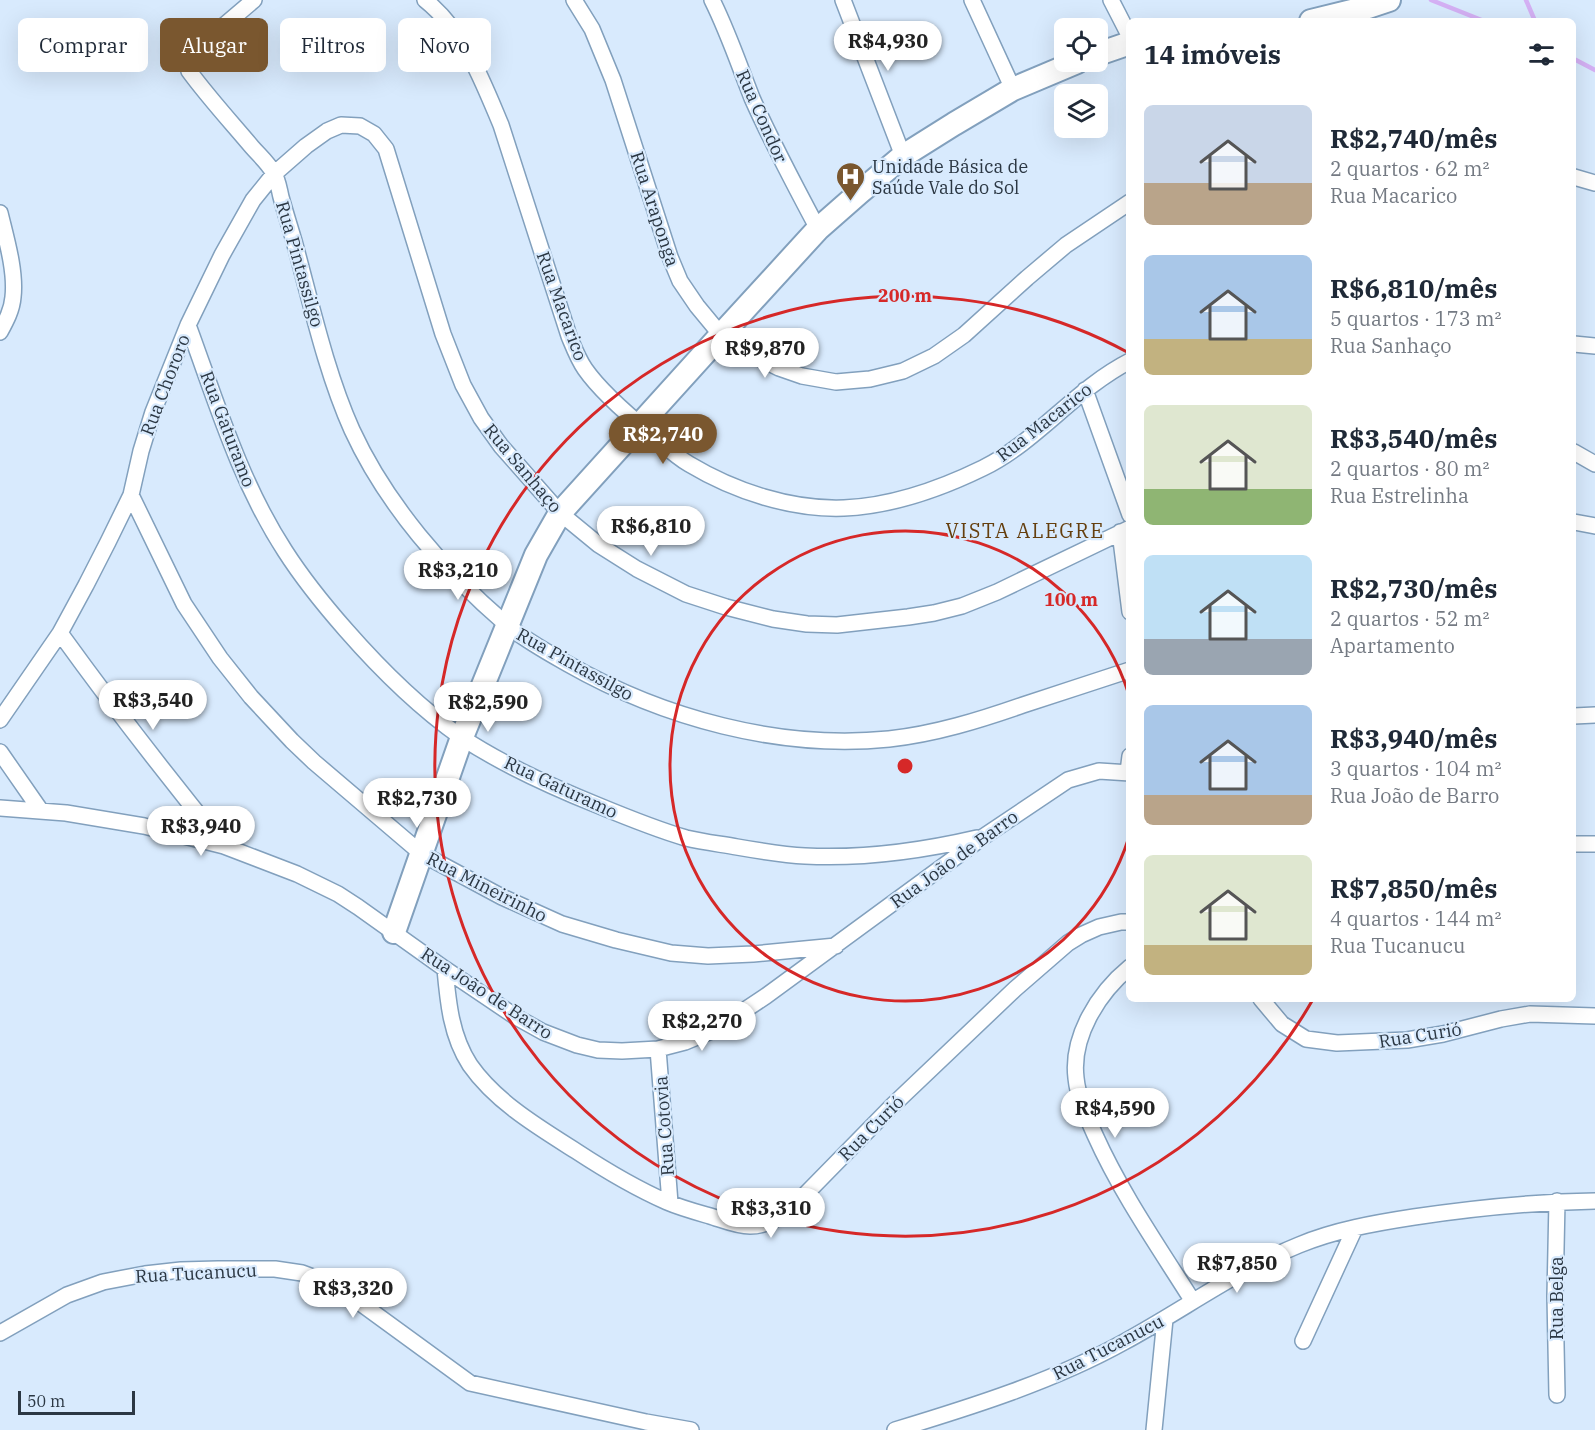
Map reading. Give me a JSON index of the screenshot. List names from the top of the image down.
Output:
{
  "streets": {
    "street": [
      "Rua Condor",
      "Rua Araponga",
      "Rua Pintassilgo",
      "Rua Macarico",
      "Rua Chororo",
      "Rua Gaturamo",
      "Rua Sanhaço",
      "Rua João de Barro",
      "Rua Mineirinho",
      "Rua Curió",
      "Rua Cotovia",
      "Rua Tucanucu",
      "Rua Belga"
    ]
  },
  "crossings": [
    ["Rua Pintassilgo", "Rua Chororo"],
    ["Rua Chororo", "Rua Gaturamo"],
    ["Rua Chororo", "Rua Sanhaço"],
    ["Rua Chororo", "Rua Mineirinho"],
    ["Rua Gaturamo", "Rua João de Barro"],
    ["Rua João de Barro", "Rua Mineirinho"],
    ["Rua João de Barro", "Rua Curió"],
    ["Rua João de Barro", "Rua Cotovia"],
    ["Rua Curió", "Rua Cotovia"],
    ["Rua Tucanucu", "Rua Belga"]
  ],
  "districts": ["VISTA ALEGRE"],
  "places": {
    "hospital": ["Unidade Básica de Saúde Vale do Sol"]
  },
  "scale_bar": "50 m",
  "page": {
    "chip": [
      "Comprar",
      "Alugar",
      "Filtros",
      "Novo"
    ],
    "heading": "14 imóveis",
    "price": [
      "R$4,930",
      "R$9,870",
      "R$2,740",
      "R$6,810",
      "R$3,210",
      "R$3,540",
      "R$2,590",
      "R$2,730",
      "R$3,940",
      "R$2,270",
      "R$4,590",
      "R$3,310",
      "R$7,850",
      "R$3,320"
    ],
    "list": [
      {
        "name": "R$2,740/mês",
        "note": "2 quartos · 62 m² · Rua Macarico"
      },
      {
        "name": "R$6,810/mês",
        "note": "5 quartos · 173 m² · Rua Sanhaço"
      },
      {
        "name": "R$3,540/mês",
        "note": "2 quartos · 80 m² · Rua Estrelinha"
      },
      {
        "name": "R$2,730/mês",
        "note": "2 quartos · 52 m² · Apartamento"
      },
      {
        "name": "R$3,940/mês",
        "note": "3 quartos · 104 m² · Rua João de Barro"
      },
      {
        "name": "R$7,850/mês",
        "note": "4 quartos · 144 m² · Rua Tucanucu"
      }
    ],
    "scale": "50 m"
  },
  "rings": ["200 m", "100 m"]
}
